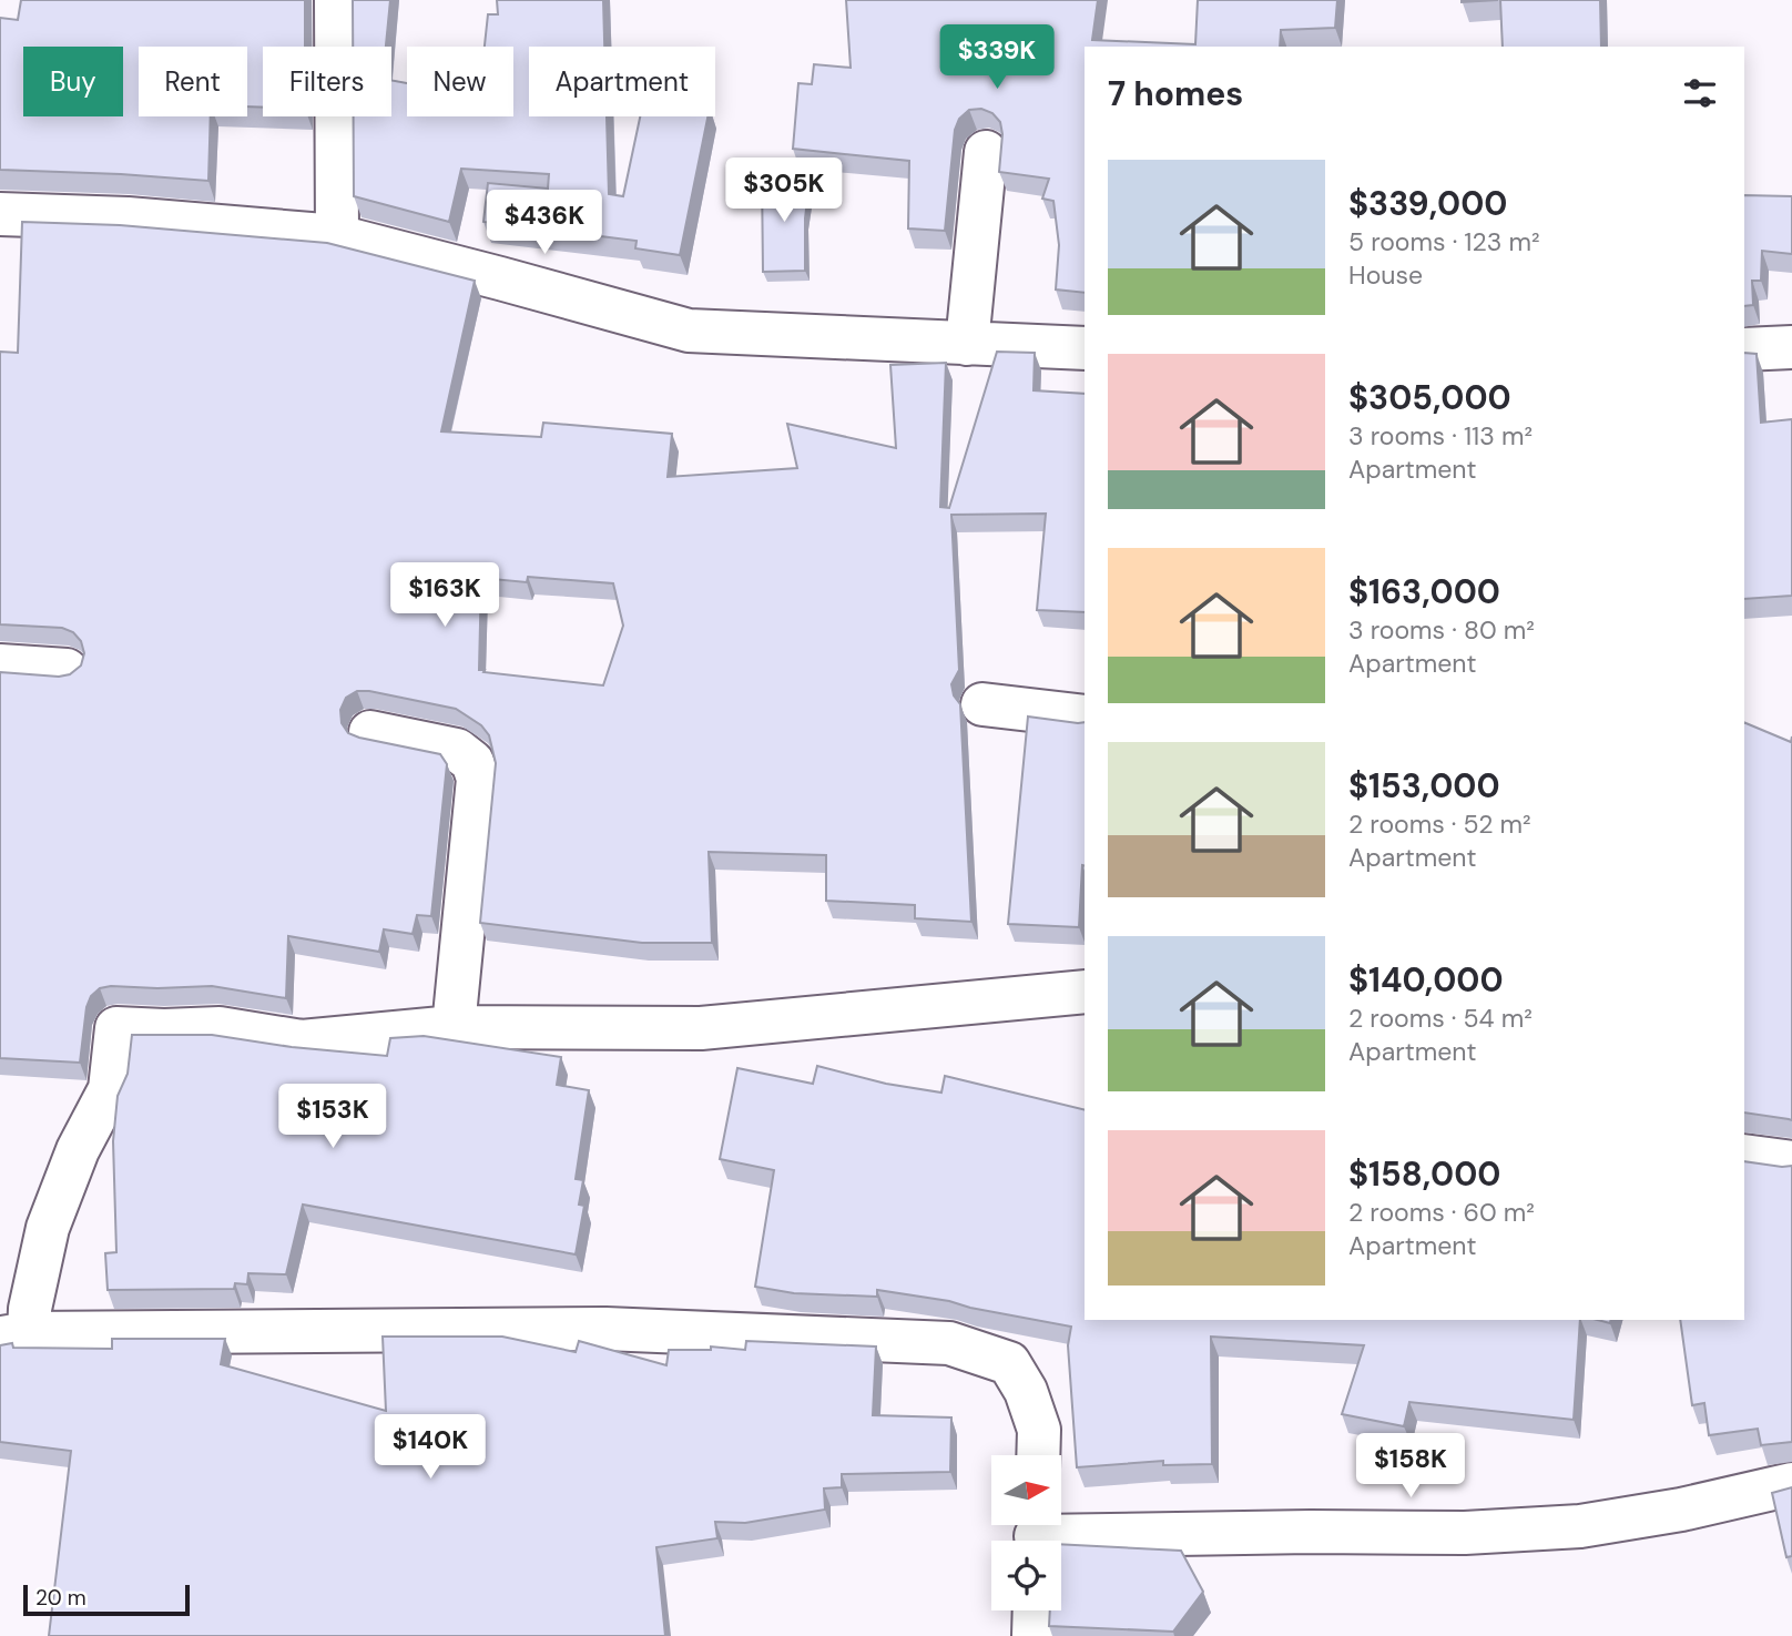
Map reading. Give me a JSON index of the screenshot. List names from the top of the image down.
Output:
{
  "scale_bar": "20 m",
  "north": "right",
  "page": {
    "price": [
      "$339K",
      "$305K",
      "$436K",
      "$163K",
      "$153K",
      "$140K",
      "$158K"
    ],
    "chip": [
      "Buy",
      "Rent",
      "Filters",
      "New",
      "Apartment"
    ],
    "heading": "7 homes",
    "list": [
      {
        "name": "$339,000",
        "note": "5 rooms · 123 m² · House"
      },
      {
        "name": "$305,000",
        "note": "3 rooms · 113 m² · Apartment"
      },
      {
        "name": "$163,000",
        "note": "3 rooms · 80 m² · Apartment"
      },
      {
        "name": "$153,000",
        "note": "2 rooms · 52 m² · Apartment"
      },
      {
        "name": "$140,000",
        "note": "2 rooms · 54 m² · Apartment"
      },
      {
        "name": "$158,000",
        "note": "2 rooms · 60 m² · Apartment"
      }
    ],
    "scale": "20 m"
  }
}
